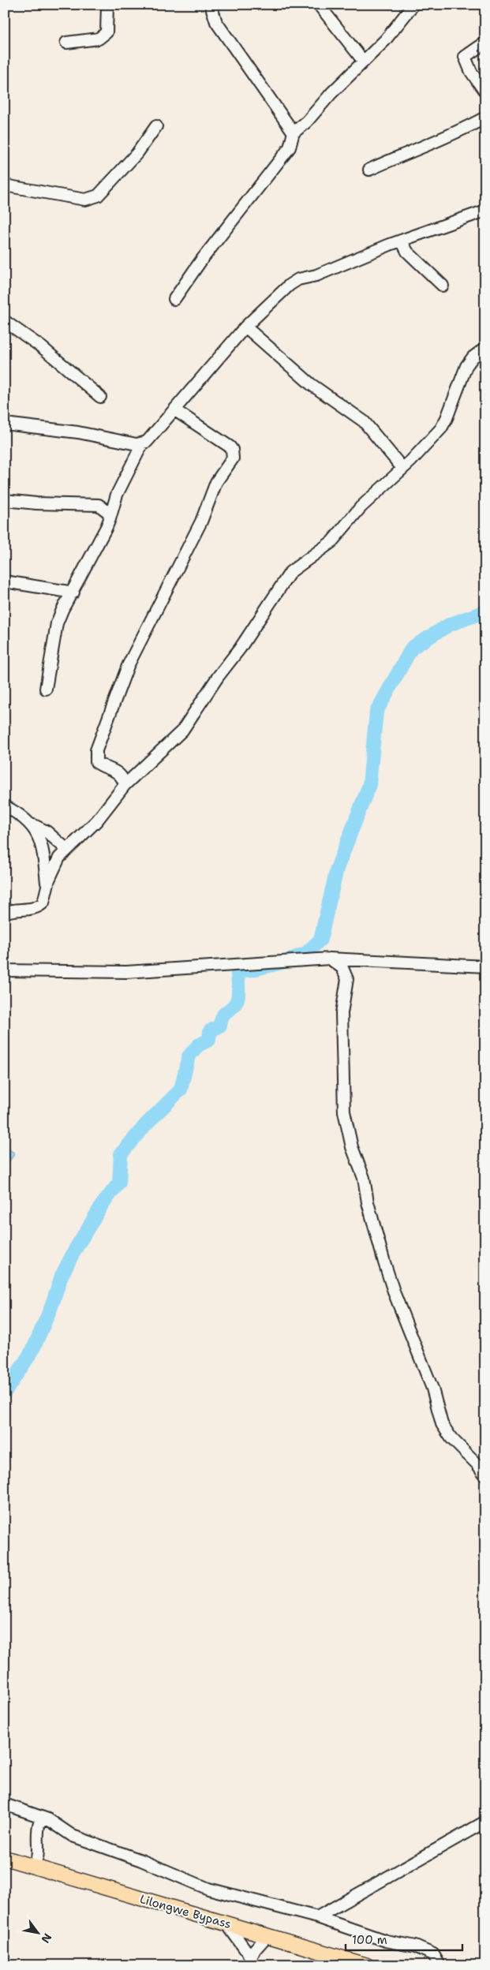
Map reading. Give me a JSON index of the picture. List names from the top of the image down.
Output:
{
  "streets": {
    "main road": ["Lilongwe Bypass"]
  },
  "scale_bar": "100 m",
  "north": "bottom right"
}
